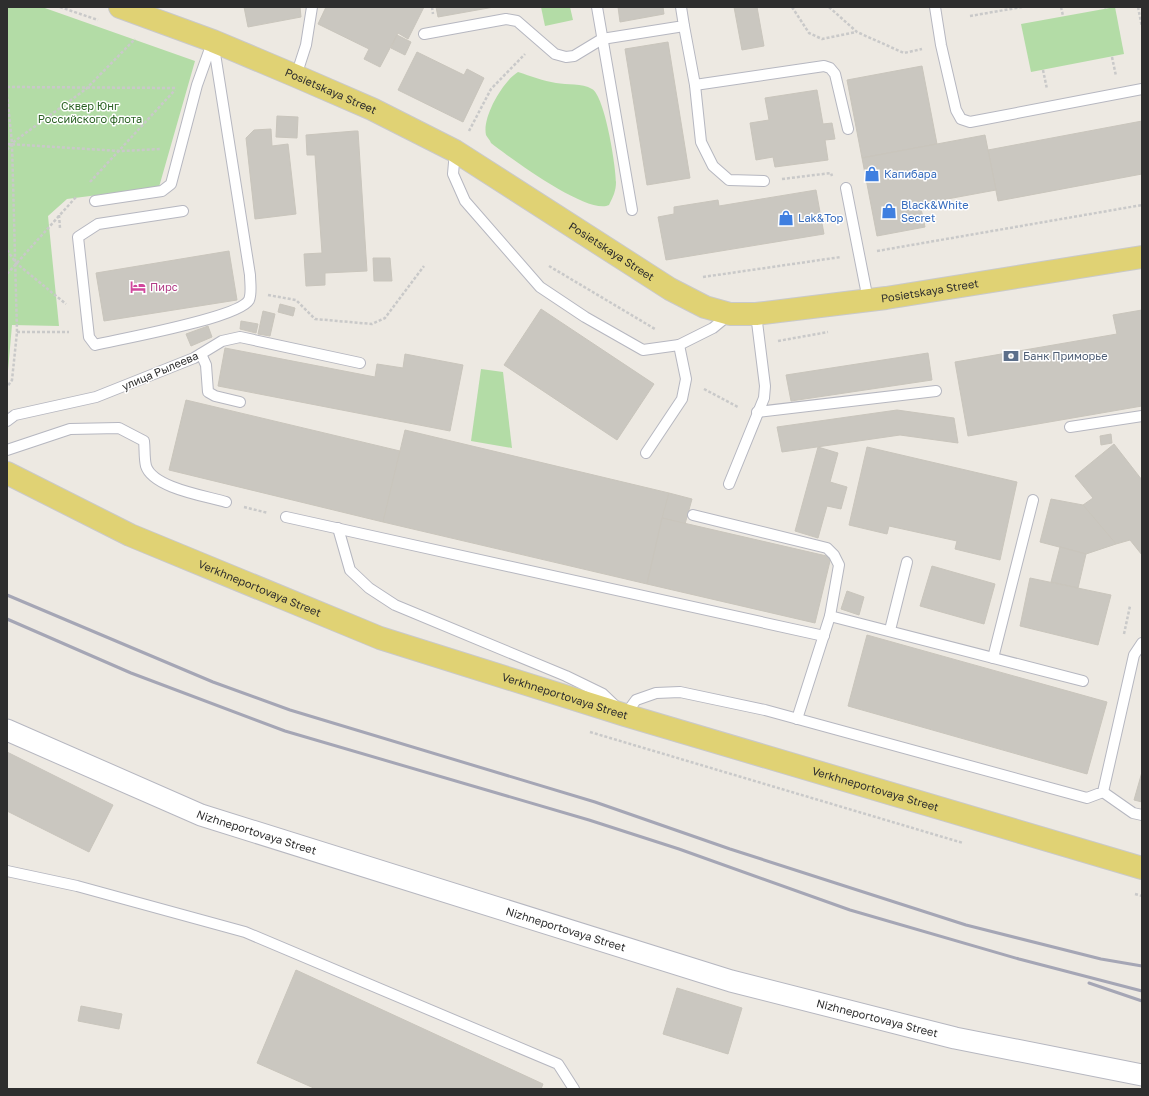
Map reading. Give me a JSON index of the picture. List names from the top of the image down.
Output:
{
  "streets": {
    "main road": ["Posietskaya Street", "Verkhneportovaya Street"],
    "street": ["Nizhneportovaya Street"],
    "lane": ["улица Рылеева"]
  },
  "parks": ["Сквер Юнг Российского флота"],
  "places": {
    "shop": ["Капибара", "Black&White Secret", "Lak&Top"],
    "hotel": ["Пирс"],
    "bank": ["Банк Приморье"]
  }
}
